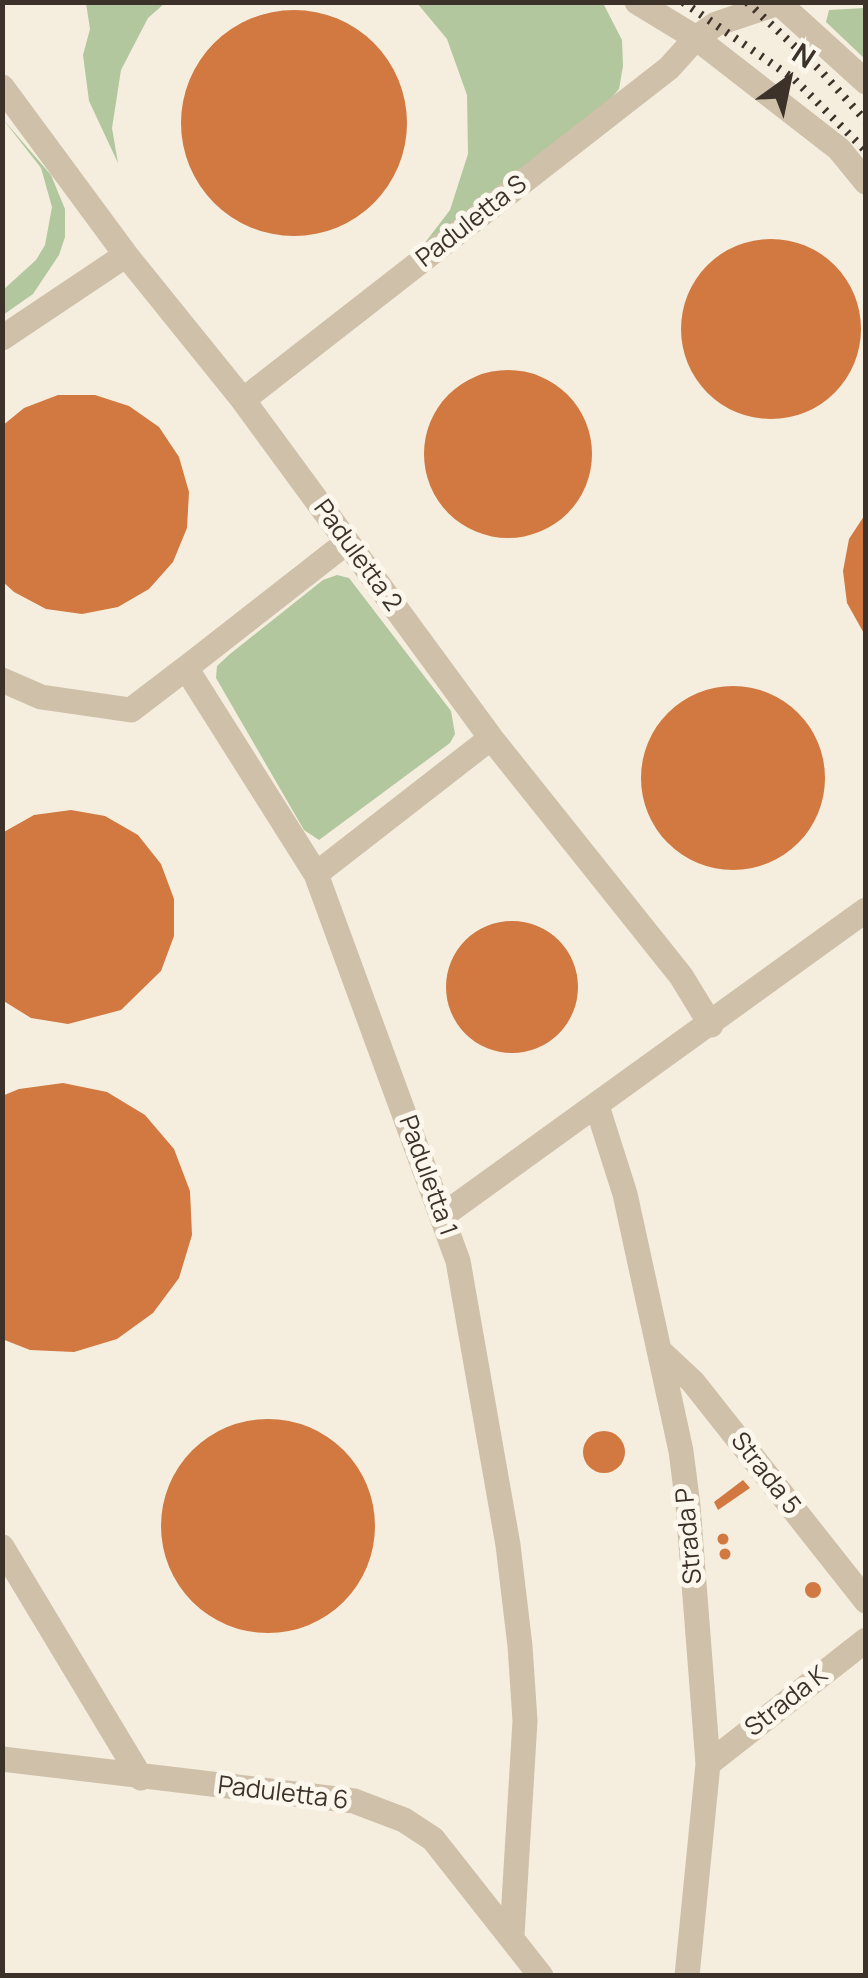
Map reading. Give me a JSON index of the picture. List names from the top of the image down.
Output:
{
  "streets": {
    "lane": [
      "Paduletta S",
      "Paduletta 2",
      "Paduletta 1",
      "Strada 5",
      "Strada P",
      "Strada K",
      "Paduletta 6"
    ]
  },
  "crossings": [
    ["Paduletta S", "Paduletta 2"],
    ["Paduletta 1", "Paduletta 6"],
    ["Strada 5", "Strada P"],
    ["Strada P", "Strada K"]
  ],
  "north": "top right"
}
